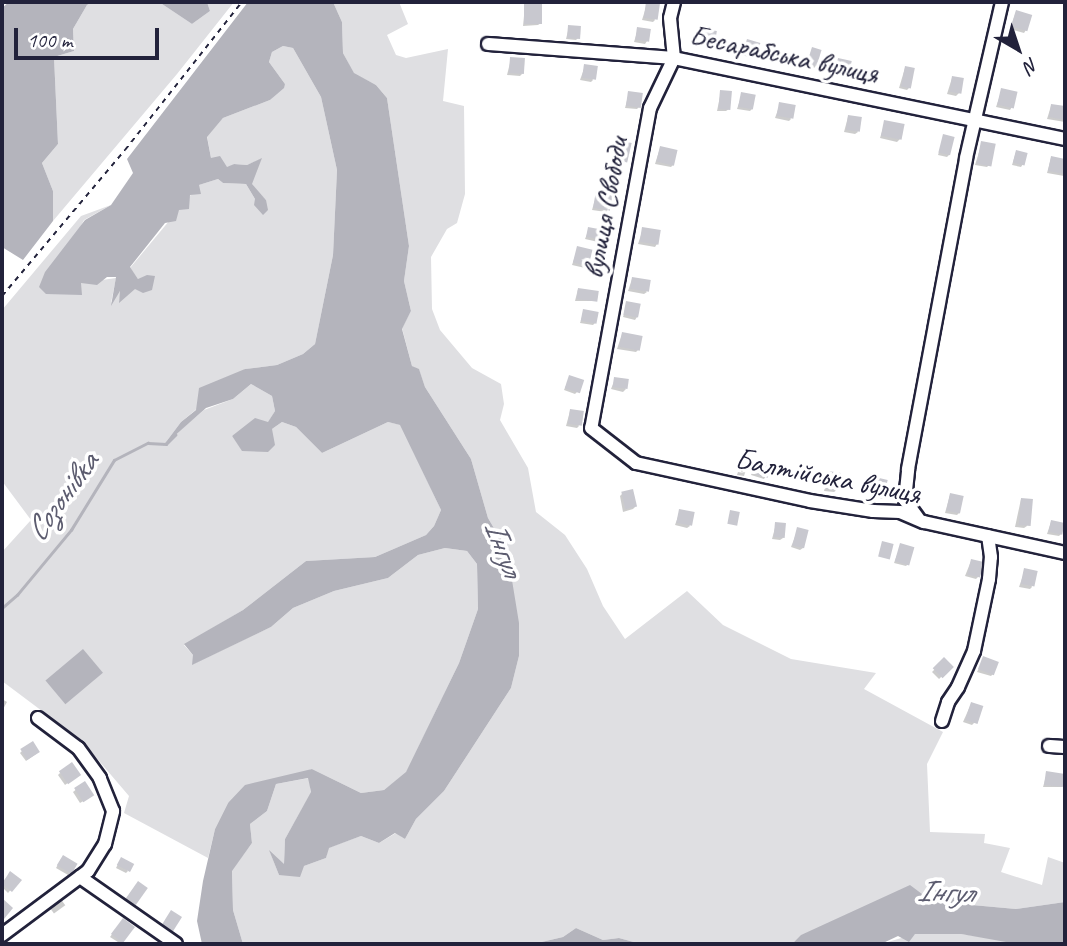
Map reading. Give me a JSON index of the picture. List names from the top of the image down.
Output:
{
  "streets": {
    "street": ["Бесарабська вулиця", "вулиця Свободи", "Балтійська вулиця"]
  },
  "crossings": [
    ["Бесарабська вулиця", "вулиця Свободи"],
    ["вулиця Свободи", "Балтійська вулиця"]
  ],
  "water": ["Созонівка", "Інгул"],
  "scale_bar": "100 m",
  "north": "bottom right"
}
